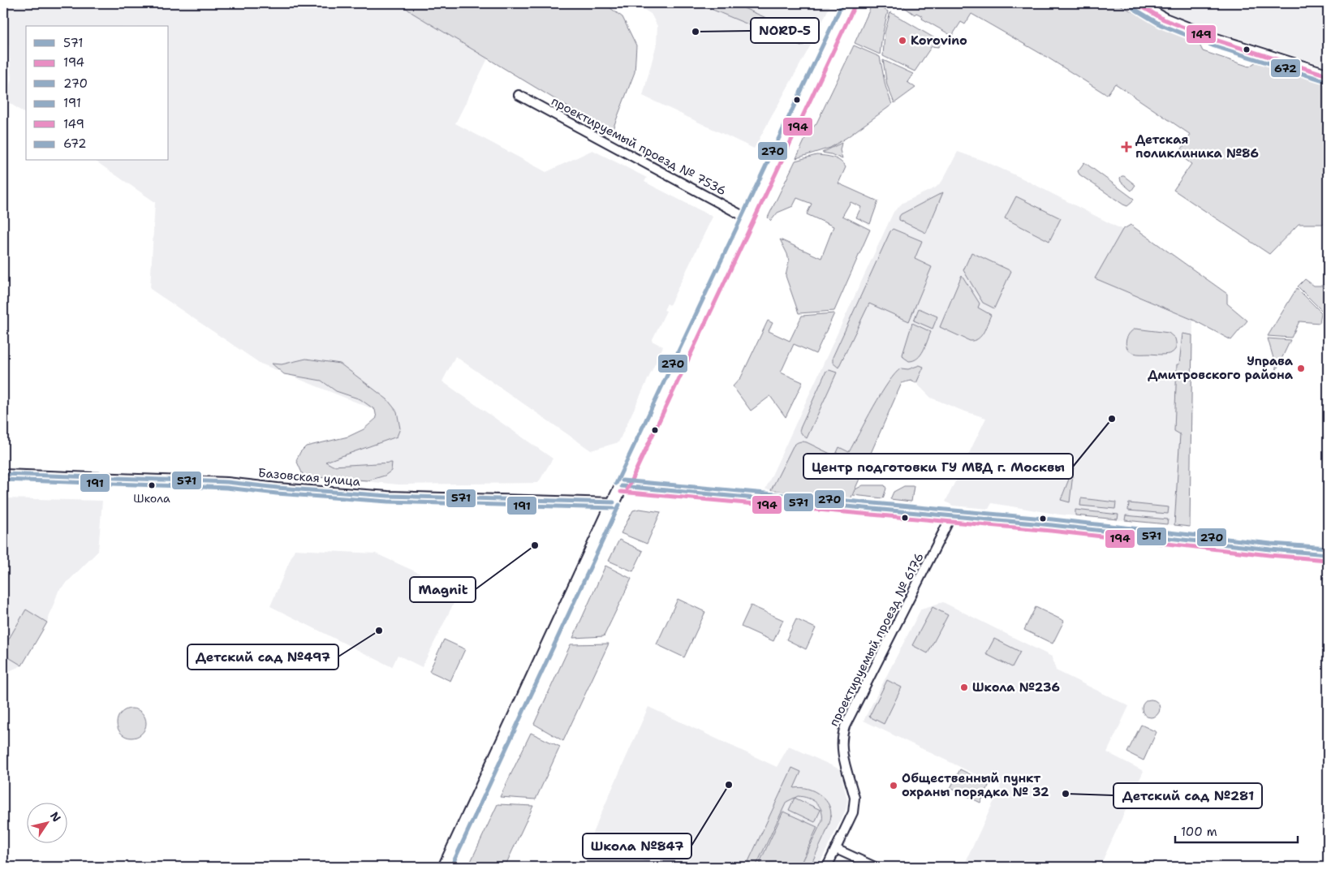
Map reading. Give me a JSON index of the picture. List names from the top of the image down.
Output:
{
  "streets": {
    "street": ["проектируемый проезд № 7536", "Базовская улица", "проектируемый проезд № 6176"]
  },
  "places": {
    "other": [
      "NORD-5",
      "Korovino",
      "Управа Дмитровского района",
      "Центр подготовки ГУ МВД г. Москвы",
      "Школа",
      "Magnit",
      "Детский сад №497",
      "Школа №236",
      "Школа №847",
      "Общественный пункт охраны порядка № 32",
      "Детский сад №281"
    ],
    "health": ["Детская поликлиника №86"]
  },
  "lines": [
    "transit line 270",
    "transit line 149",
    "transit line 194",
    "transit line 672",
    "transit line 571",
    "transit line 191"
  ],
  "legend": [
    "571",
    "194",
    "270",
    "191",
    "149",
    "672"
  ],
  "scale_bar": "100 m",
  "north": "top right"
}
